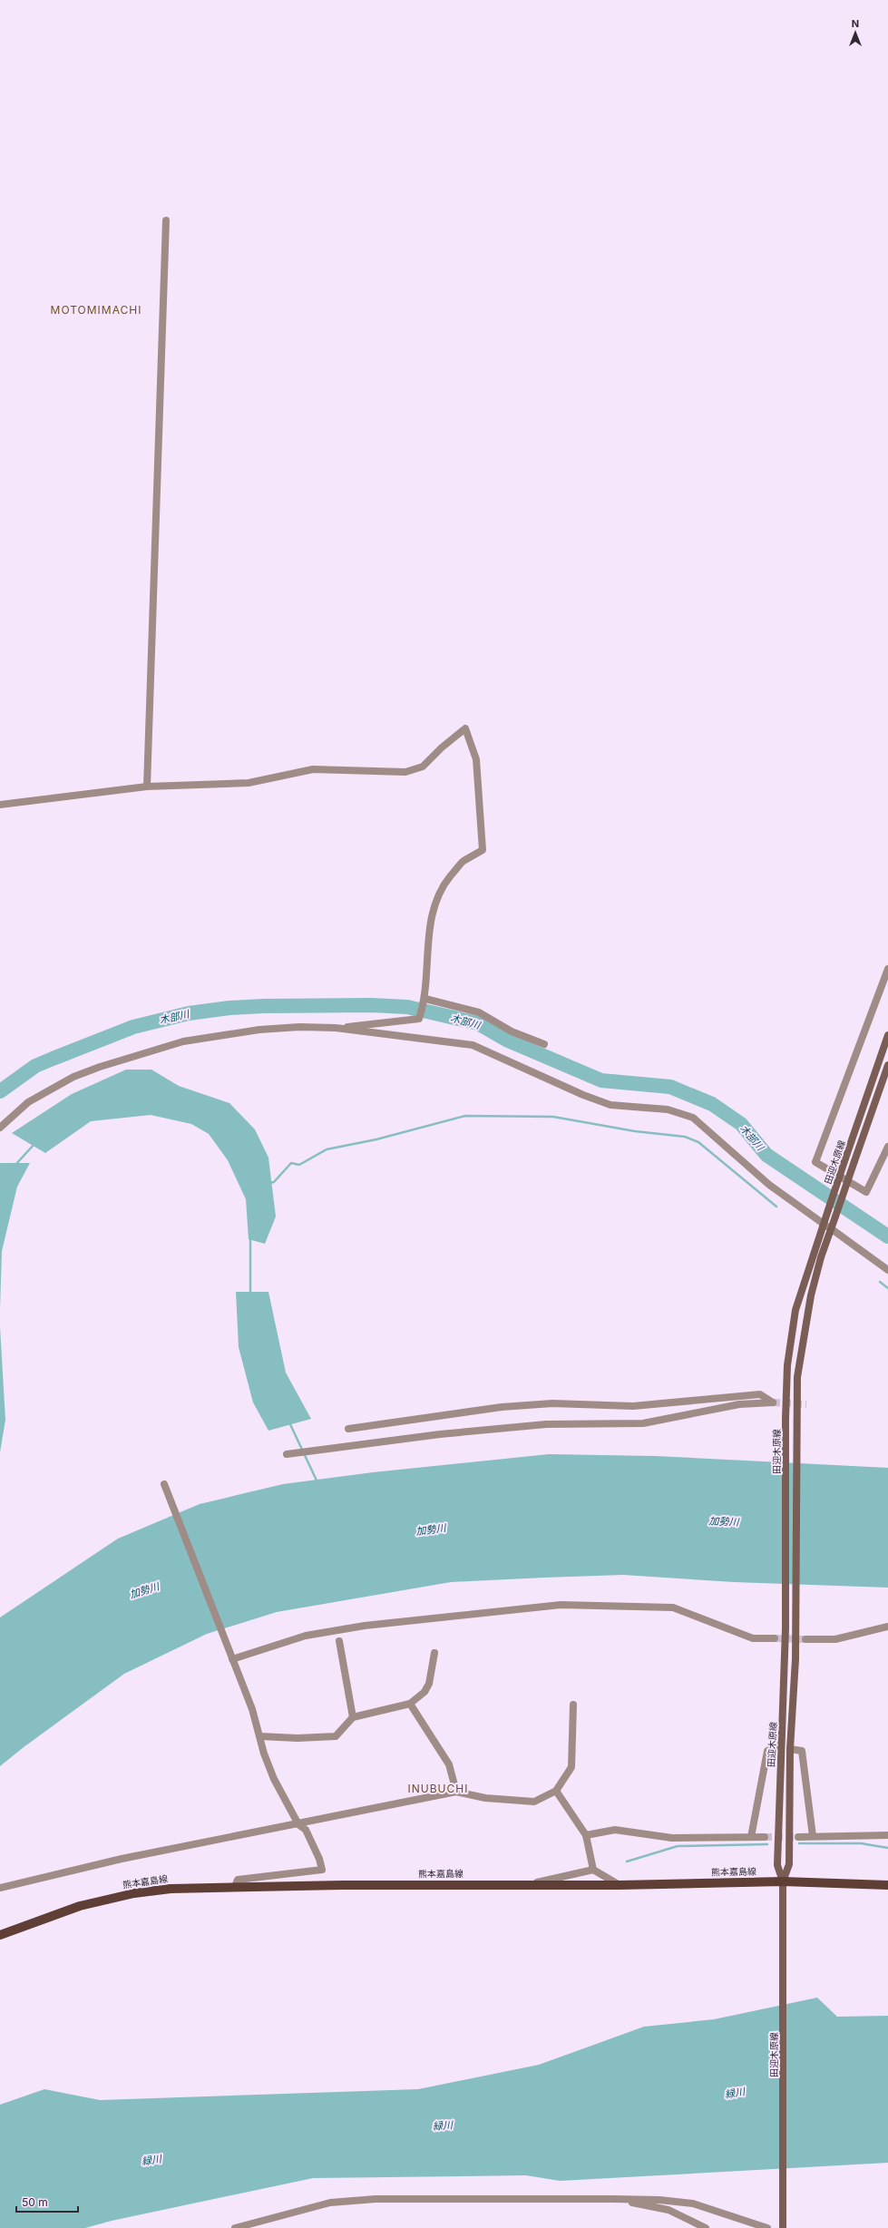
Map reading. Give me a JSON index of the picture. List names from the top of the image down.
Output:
{
  "streets": {
    "main road": ["田迎木原線", "熊本嘉島線"]
  },
  "crossings": [
    ["田迎木原線", "熊本嘉島線"]
  ],
  "districts": ["MOTOMIMACHI", "INUBUCHI"],
  "water": ["木部川", "加勢川", "緑川"],
  "scale_bar": "50 m",
  "north": "top"
}
